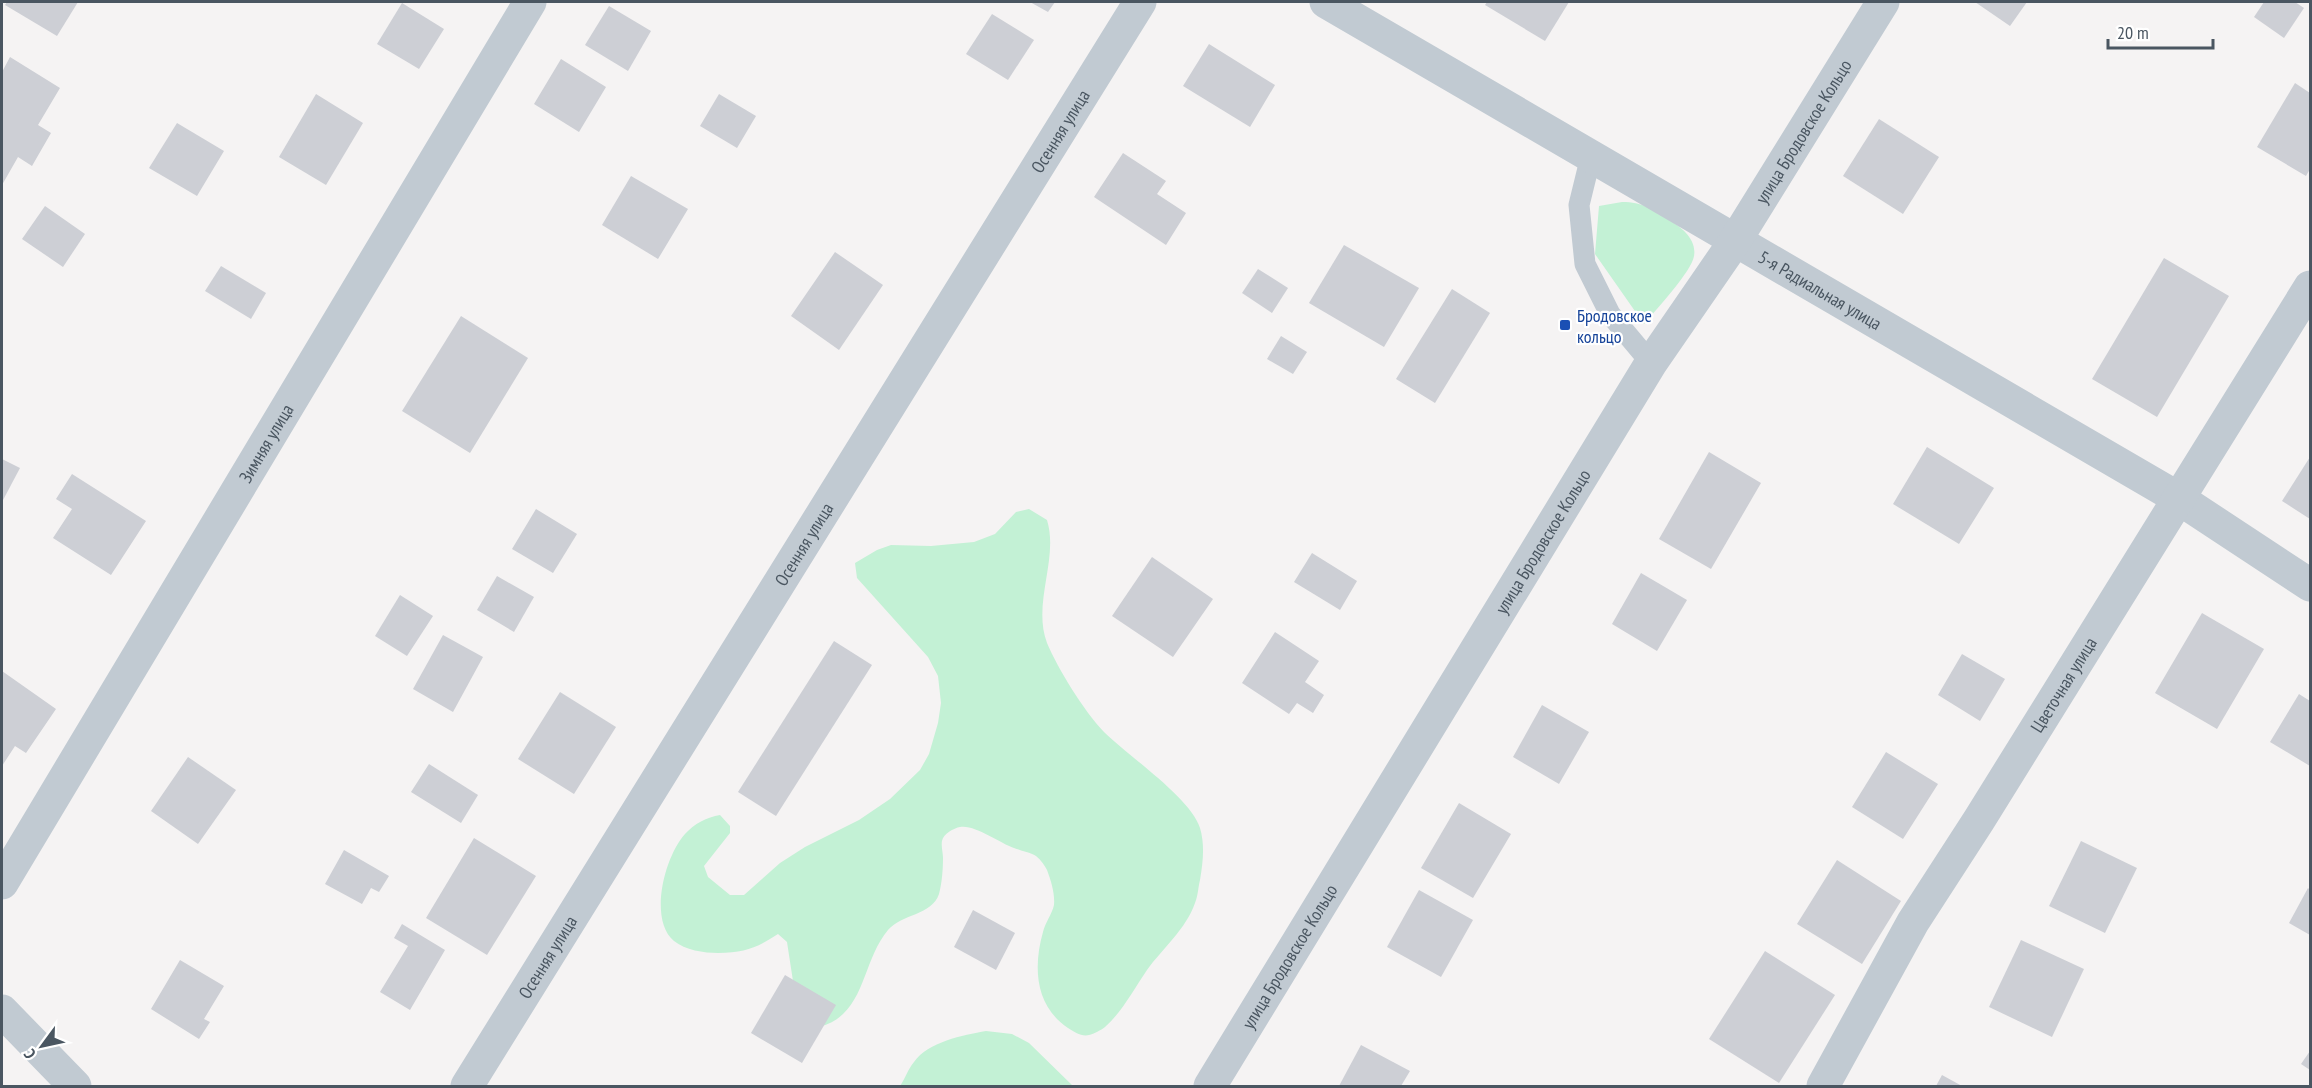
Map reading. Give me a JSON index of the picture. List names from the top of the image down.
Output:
{
  "streets": {
    "street": [
      "Осенняя улица",
      "улица Бродовское Кольцо",
      "5-я Радиальная улица",
      "Зимняя улица",
      "Цветочная улица"
    ]
  },
  "crossings": [
    ["улица Бродовское Кольцо", "5-я Радиальная улица"],
    ["5-я Радиальная улица", "Цветочная улица"]
  ],
  "places": {
    "transit": ["Бродовское кольцо"]
  },
  "scale_bar": "20 m",
  "north": "bottom left"
}
